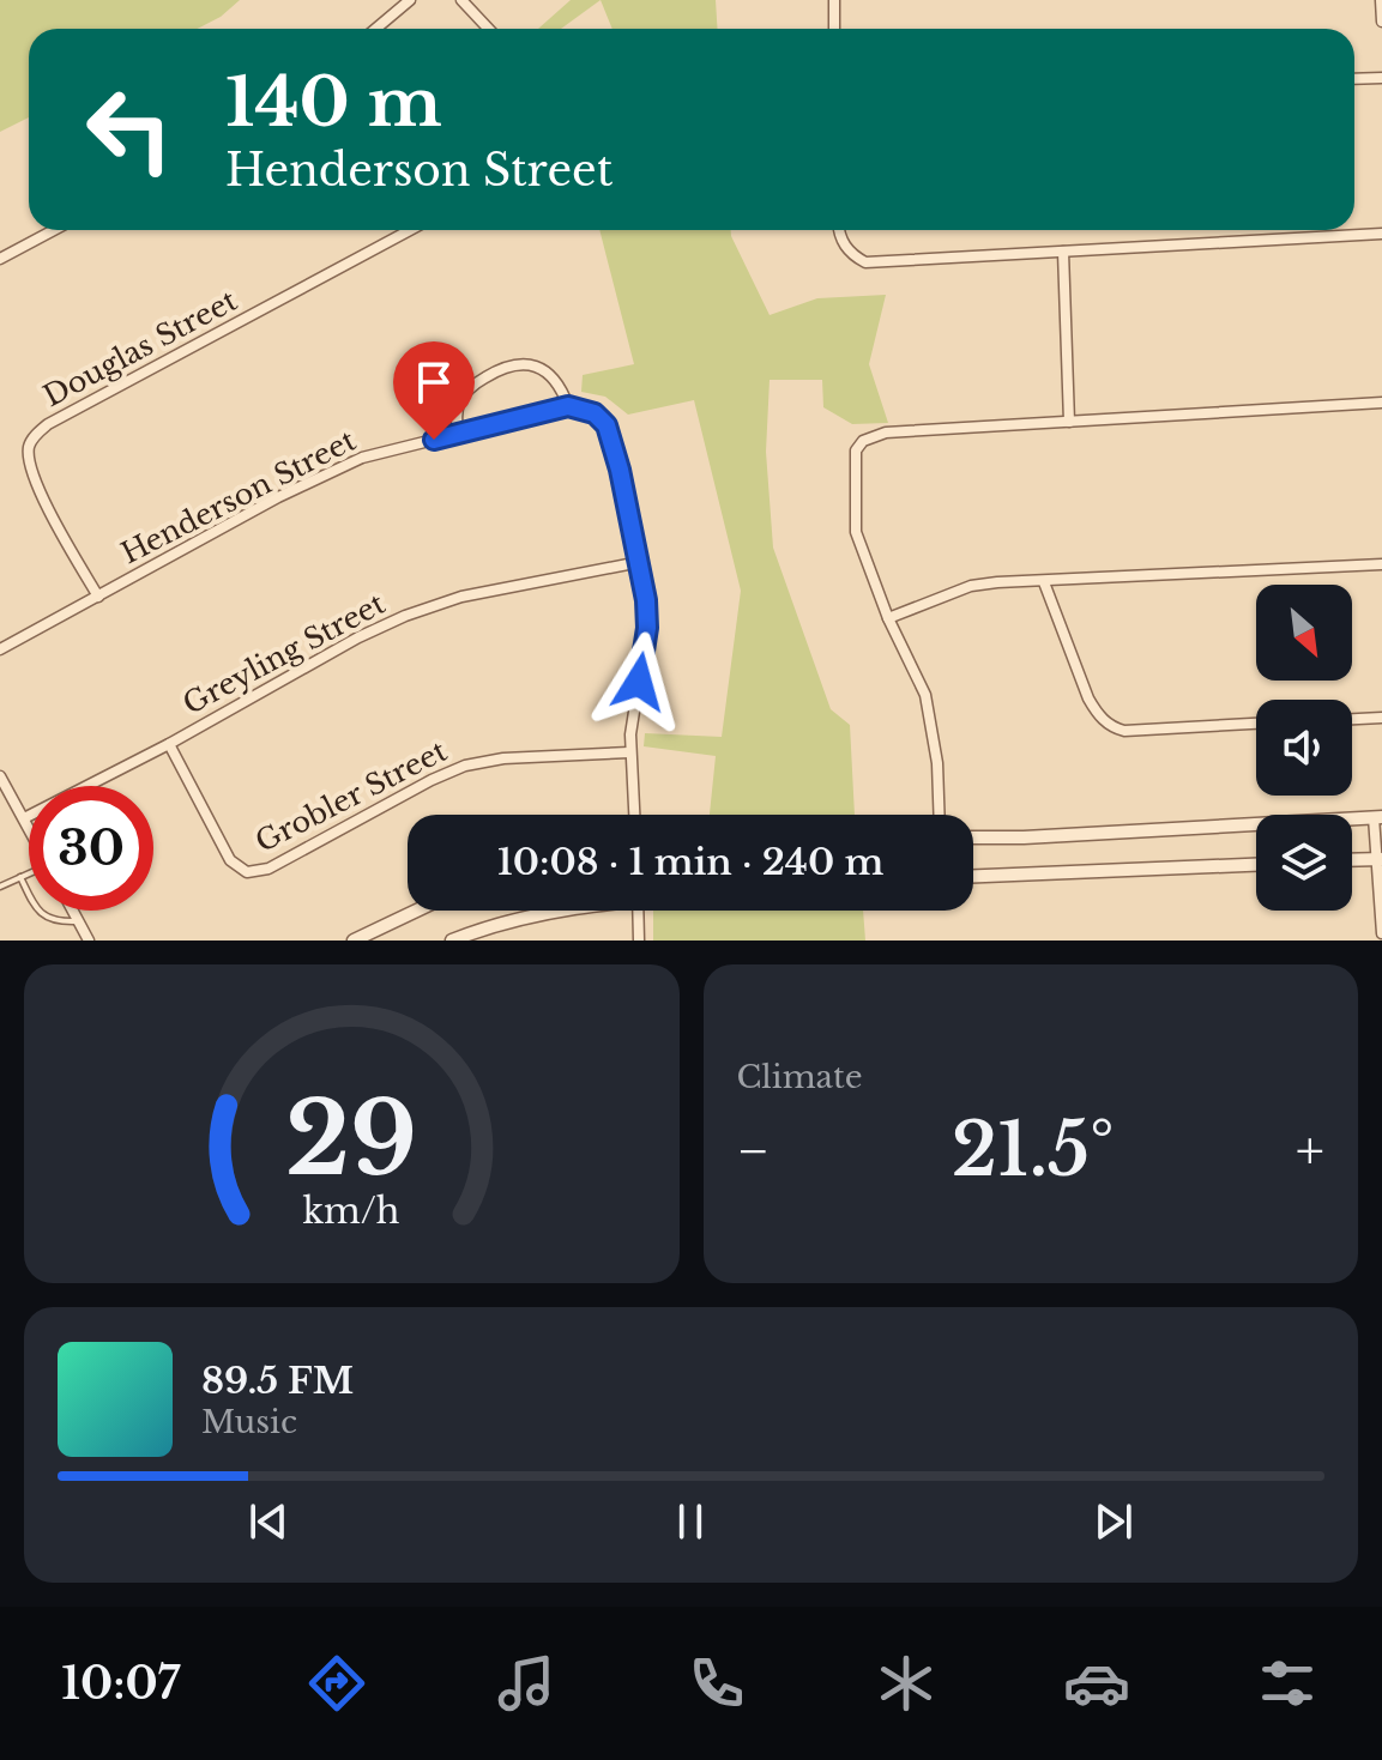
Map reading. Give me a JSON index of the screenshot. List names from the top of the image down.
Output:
{
  "streets": {
    "street": [
      "Douglas Street",
      "Henderson Street",
      "Greyling Street",
      "Grobler Street"
    ]
  },
  "crossings": [
    ["Douglas Street", "Henderson Street"],
    ["Greyling Street", "Grobler Street"]
  ],
  "north": "bottom right",
  "page": {
    "turn": ["140 m", "Henderson Street"],
    "limit": "30",
    "trip": "10:08 · 1 min · 240 m",
    "tile": "Climate",
    "heat": ["−", "21.5°", "+"],
    "song": ["89.5 FM", "Music"],
    "tabs": "10:07",
    "gauge": ["29", "km/h"]
  }
}
